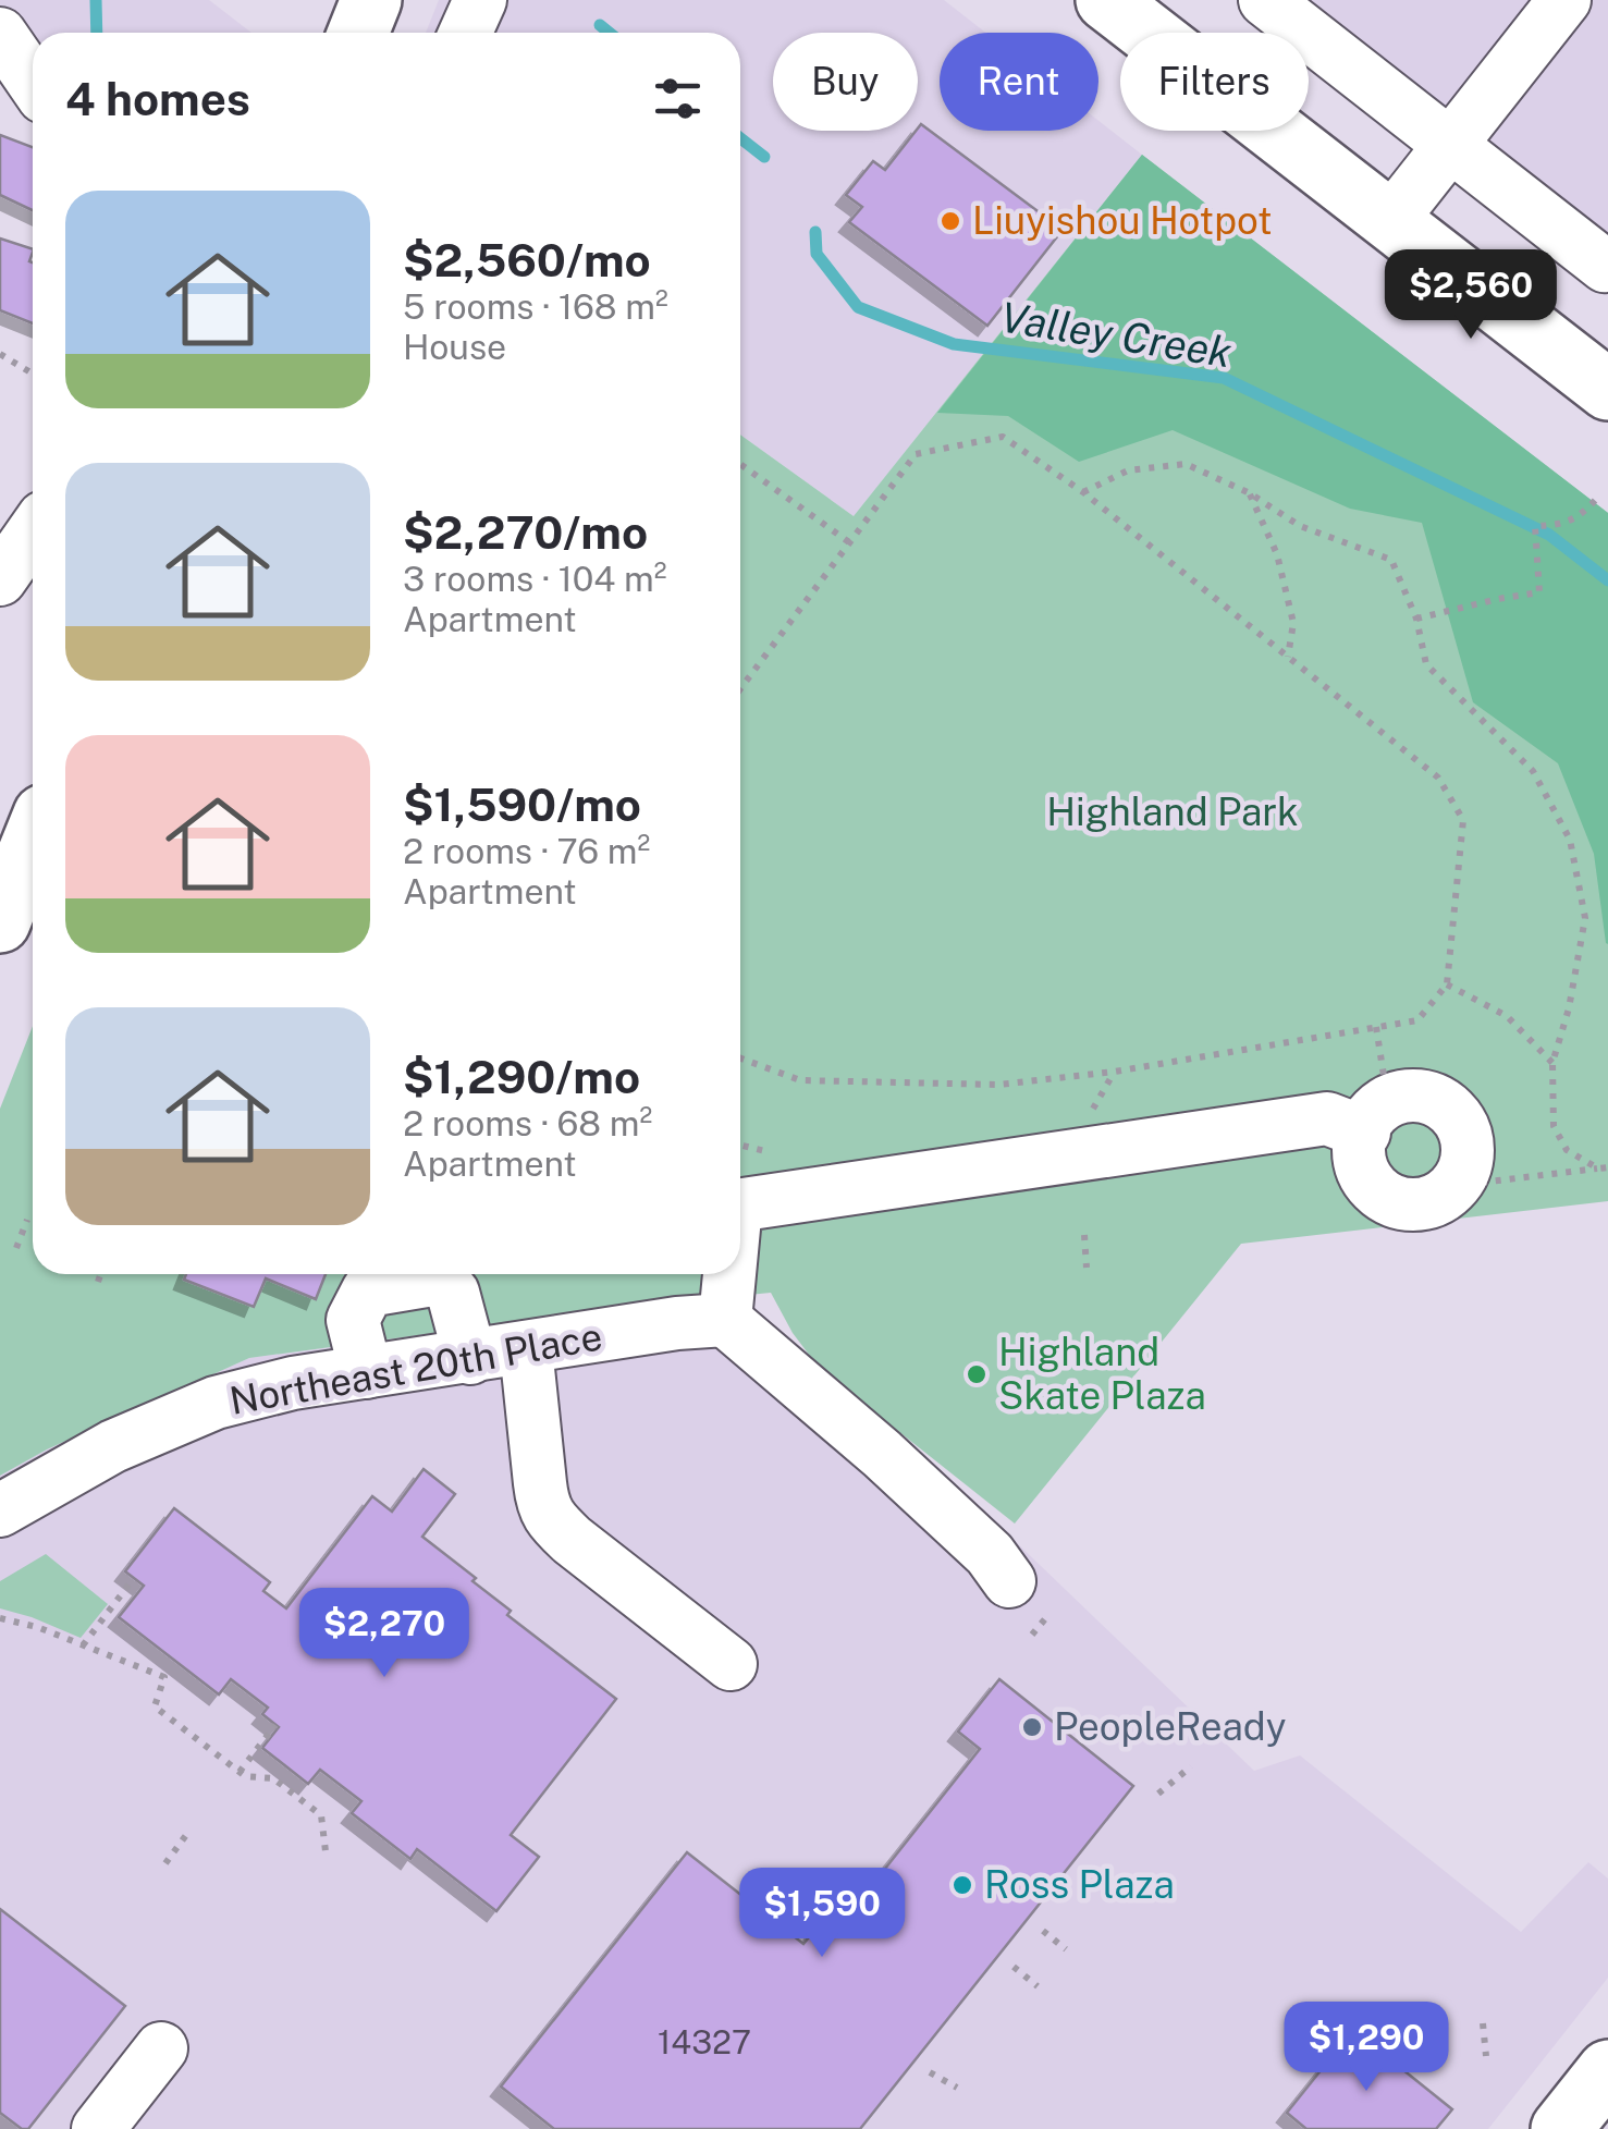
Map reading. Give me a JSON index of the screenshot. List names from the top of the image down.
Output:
{
  "streets": {
    "street": ["Northeast 20th Place"]
  },
  "water": ["Valley Creek"],
  "parks": ["Highland Park"],
  "places": [
    "Liuyishou Hotpot",
    "Highland Skate Plaza",
    "PeopleReady",
    "Ross Plaza"
  ],
  "house_numbers": ["14327"],
  "page": {
    "chip": ["Buy", "Rent", "Filters"],
    "heading": "4 homes",
    "list": [
      {
        "name": "$2,560/mo",
        "note": "5 rooms · 168 m² · House"
      },
      {
        "name": "$2,270/mo",
        "note": "3 rooms · 104 m² · Apartment"
      },
      {
        "name": "$1,590/mo",
        "note": "2 rooms · 76 m² · Apartment"
      },
      {
        "name": "$1,290/mo",
        "note": "2 rooms · 68 m² · Apartment"
      }
    ],
    "price": [
      "$2,560",
      "$2,270",
      "$1,590",
      "$1,290"
    ]
  }
}
